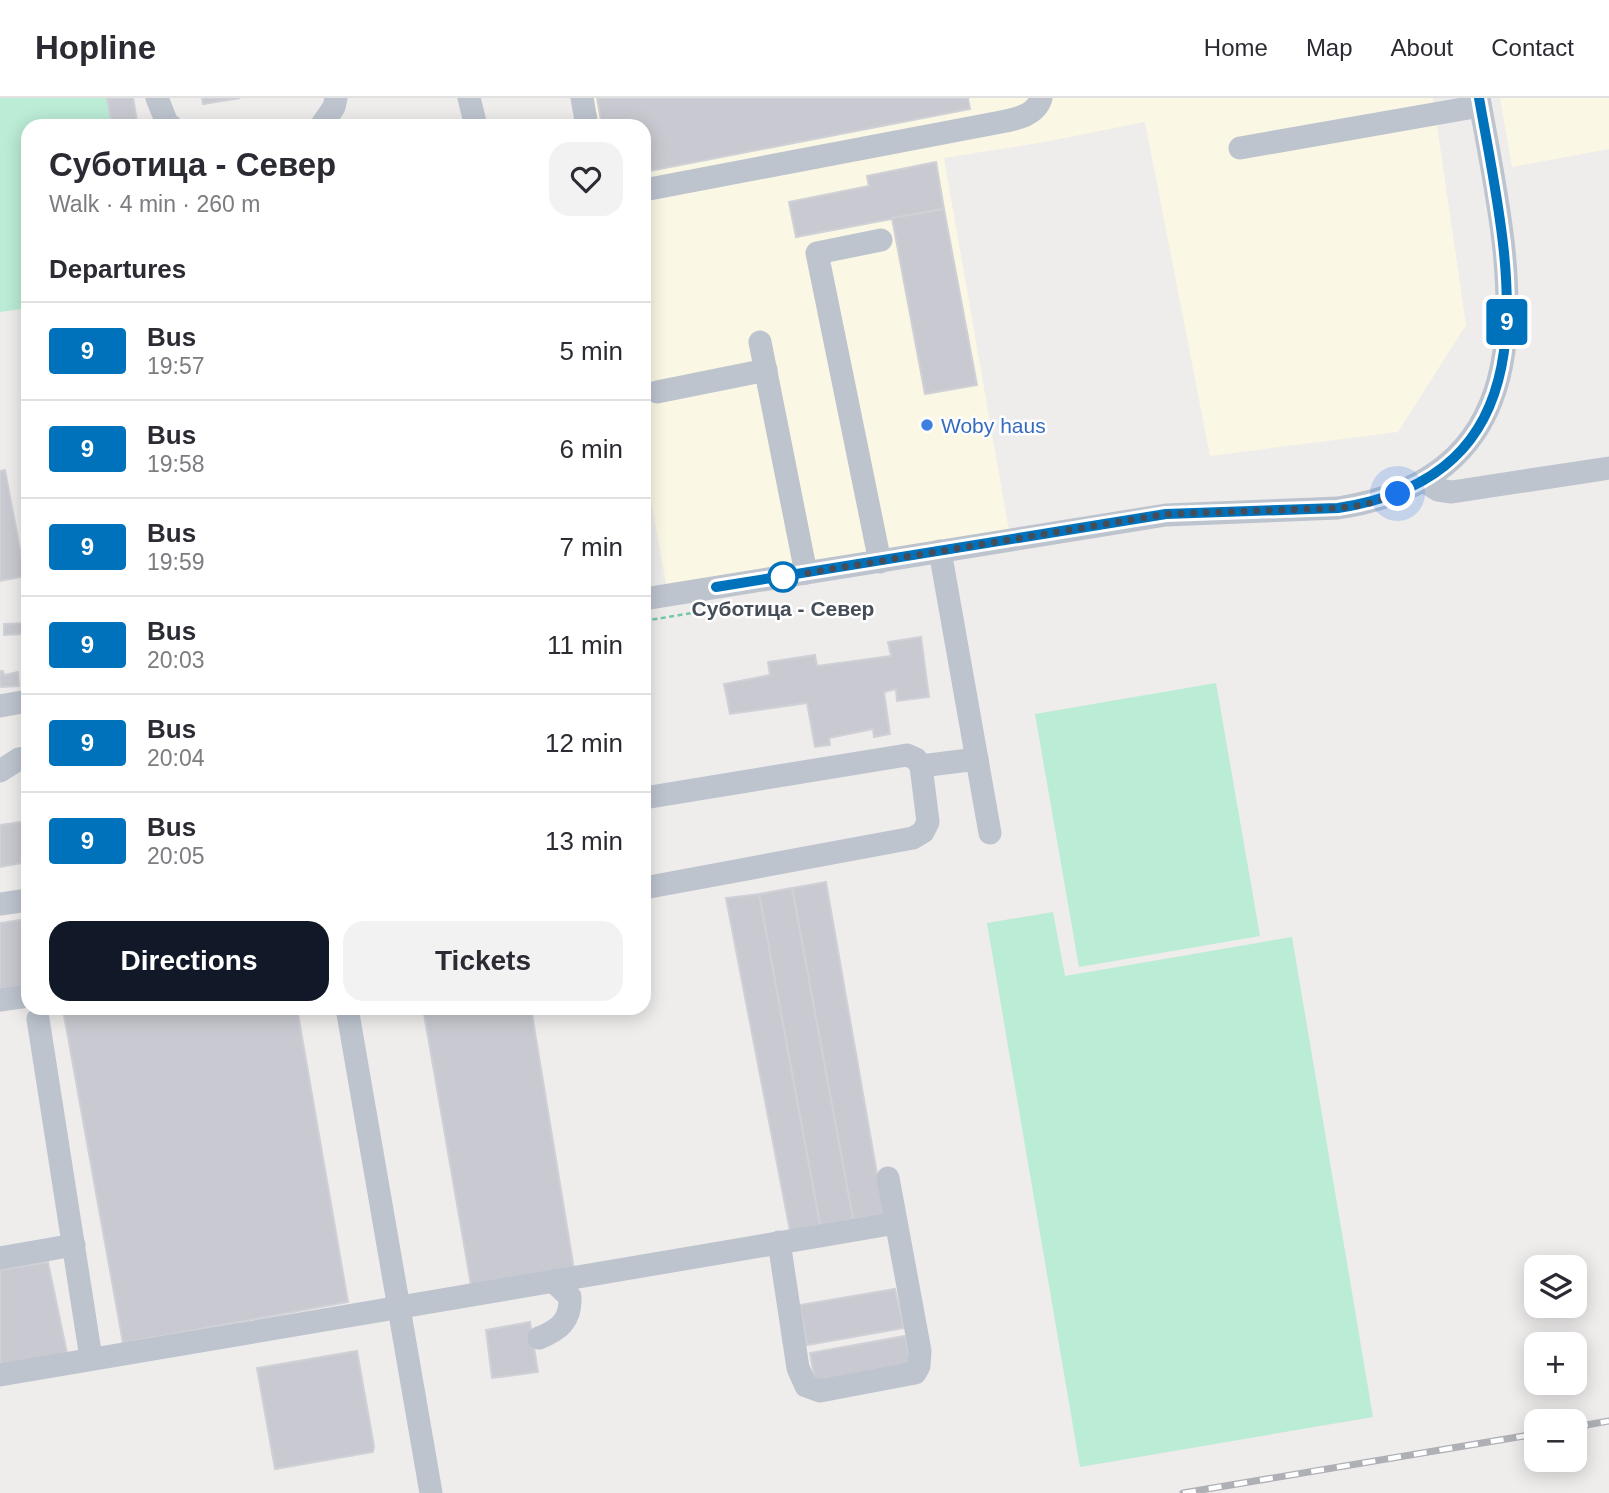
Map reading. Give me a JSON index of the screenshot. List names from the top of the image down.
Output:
{
  "places": ["Woby haus", "Суботица - Север"],
  "lines": ["bus line 9"],
  "page": {
    "header": "Hopline",
    "nav": [
      "Home",
      "Map",
      "About",
      "Contact"
    ],
    "on_map": "9",
    "heading": [
      ["Суботица - Север", "Walk · 4 min · 260 m"],
      "Departures"
    ],
    "list": [
      {
        "mark": "9",
        "name": "Bus",
        "note": "19:57",
        "value": "5 min"
      },
      {
        "mark": "9",
        "name": "Bus",
        "note": "19:58",
        "value": "6 min"
      },
      {
        "mark": "9",
        "name": "Bus",
        "note": "19:59",
        "value": "7 min"
      },
      {
        "mark": "9",
        "name": "Bus",
        "note": "20:03",
        "value": "11 min"
      },
      {
        "mark": "9",
        "name": "Bus",
        "note": "20:04",
        "value": "12 min"
      },
      {
        "mark": "9",
        "name": "Bus",
        "note": "20:05",
        "value": "13 min"
      }
    ],
    "buttons": ["Directions", "Tickets"],
    "map_buttons": ["+", "−"]
  }
}
